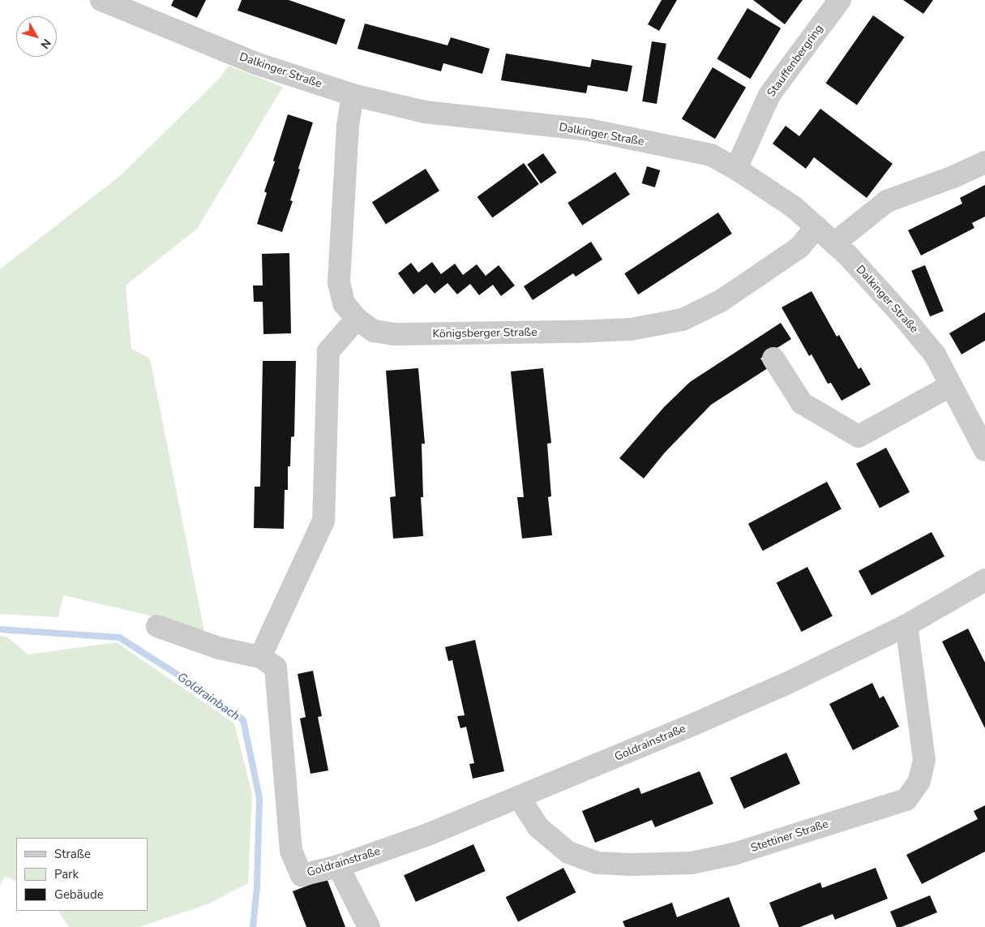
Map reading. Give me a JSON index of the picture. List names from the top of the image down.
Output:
{
  "streets": {
    "street": [
      "Stauffenbergring",
      "Dalkinger Straße",
      "Königsberger Straße",
      "Goldrainstraße",
      "Stettiner Straße"
    ]
  },
  "crossings": [
    ["Stauffenbergring", "Dalkinger Straße"],
    ["Dalkinger Straße", "Königsberger Straße"],
    ["Goldrainstraße", "Stettiner Straße"]
  ],
  "water": ["Goldrainbach"],
  "legend": ["Straße", "Park", "Gebäude"],
  "north": "bottom right"
}
